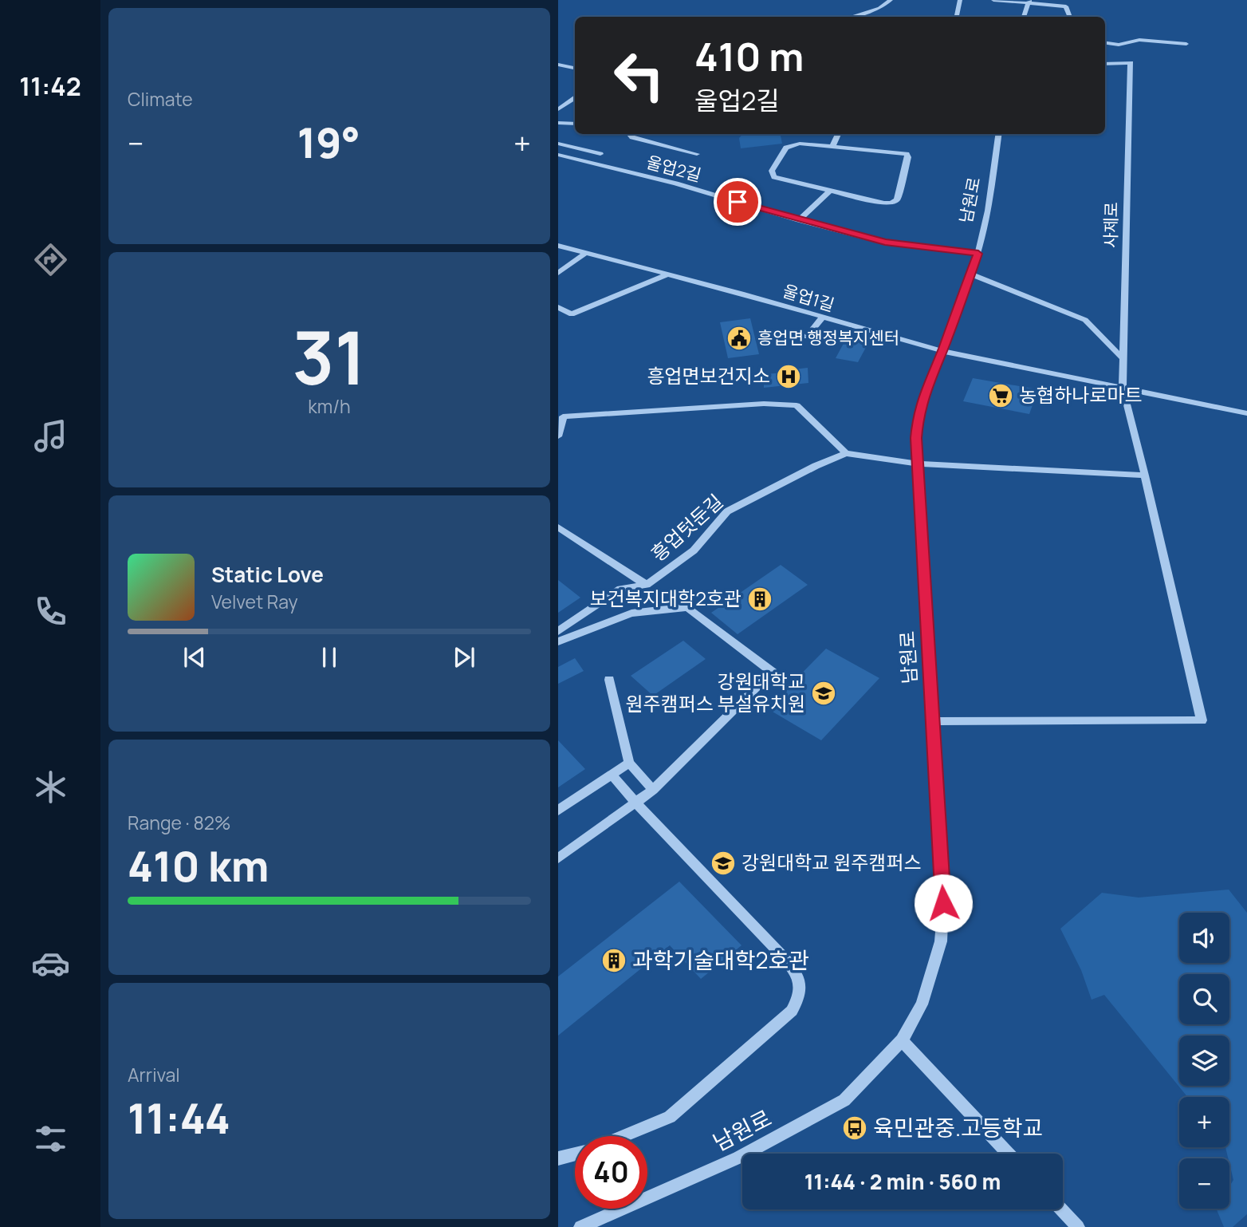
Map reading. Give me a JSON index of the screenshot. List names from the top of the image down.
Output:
{
  "streets": {
    "street": [
      "울업2길",
      "남원로",
      "사제로",
      "울업1길",
      "흥업텃둔길"
    ]
  },
  "crossings": [
    ["울업2길", "남원로"],
    ["남원로", "사제로"],
    ["남원로", "울업1길"]
  ],
  "places": {
    "public building": ["흥업면 행정복지센터"],
    "hospital": ["흥업면보건지소"],
    "supermarket": ["농협하나로마트"],
    "building": ["보건복지대학2호관", "과학기술대학2호관"],
    "school or university": ["강원대학교 원주캠퍼스 부설유치원", "강원대학교 원주캠퍼스"],
    "bus stop": ["육민관중.고등학교"]
  },
  "page": {
    "tabs": "11:42",
    "tile": [
      "Climate",
      ["31", "km/h"],
      ["Range · 82%", "410 km"],
      ["Arrival", "11:44"]
    ],
    "turn": ["410 m", "울업2길"],
    "heat": ["−", "19°", "+"],
    "song": ["Static Love", "Velvet Ray"],
    "map_buttons": ["+", "−"],
    "limit": "40",
    "trip": "11:44 · 2 min · 560 m"
  }
}
